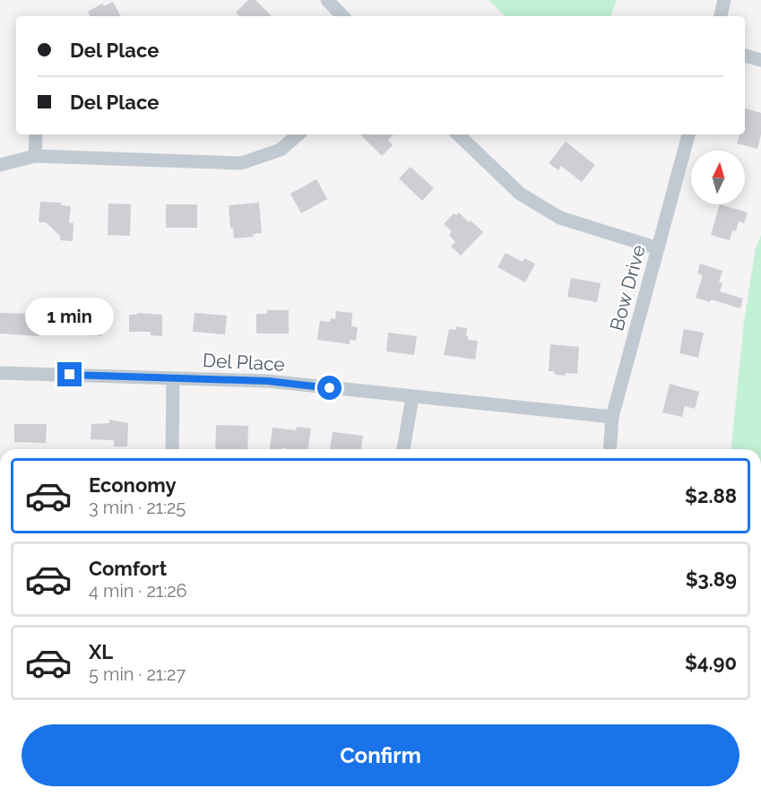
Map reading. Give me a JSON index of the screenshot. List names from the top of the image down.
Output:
{
  "streets": {
    "street": ["Bow Drive", "Del Place"]
  },
  "crossings": [
    ["Bow Drive", "Del Place"]
  ],
  "north": "top",
  "page": {
    "banner": ["Del Place", "Del Place"],
    "bubble": "1 min",
    "list": [
      {
        "name": "Economy",
        "note": "3 min · 21:25",
        "value": "$2.88"
      },
      {
        "name": "Comfort",
        "note": "4 min · 21:26",
        "value": "$3.89"
      },
      {
        "name": "XL",
        "note": "5 min · 21:27",
        "value": "$4.90"
      }
    ],
    "buttons": "Confirm"
  }
}
